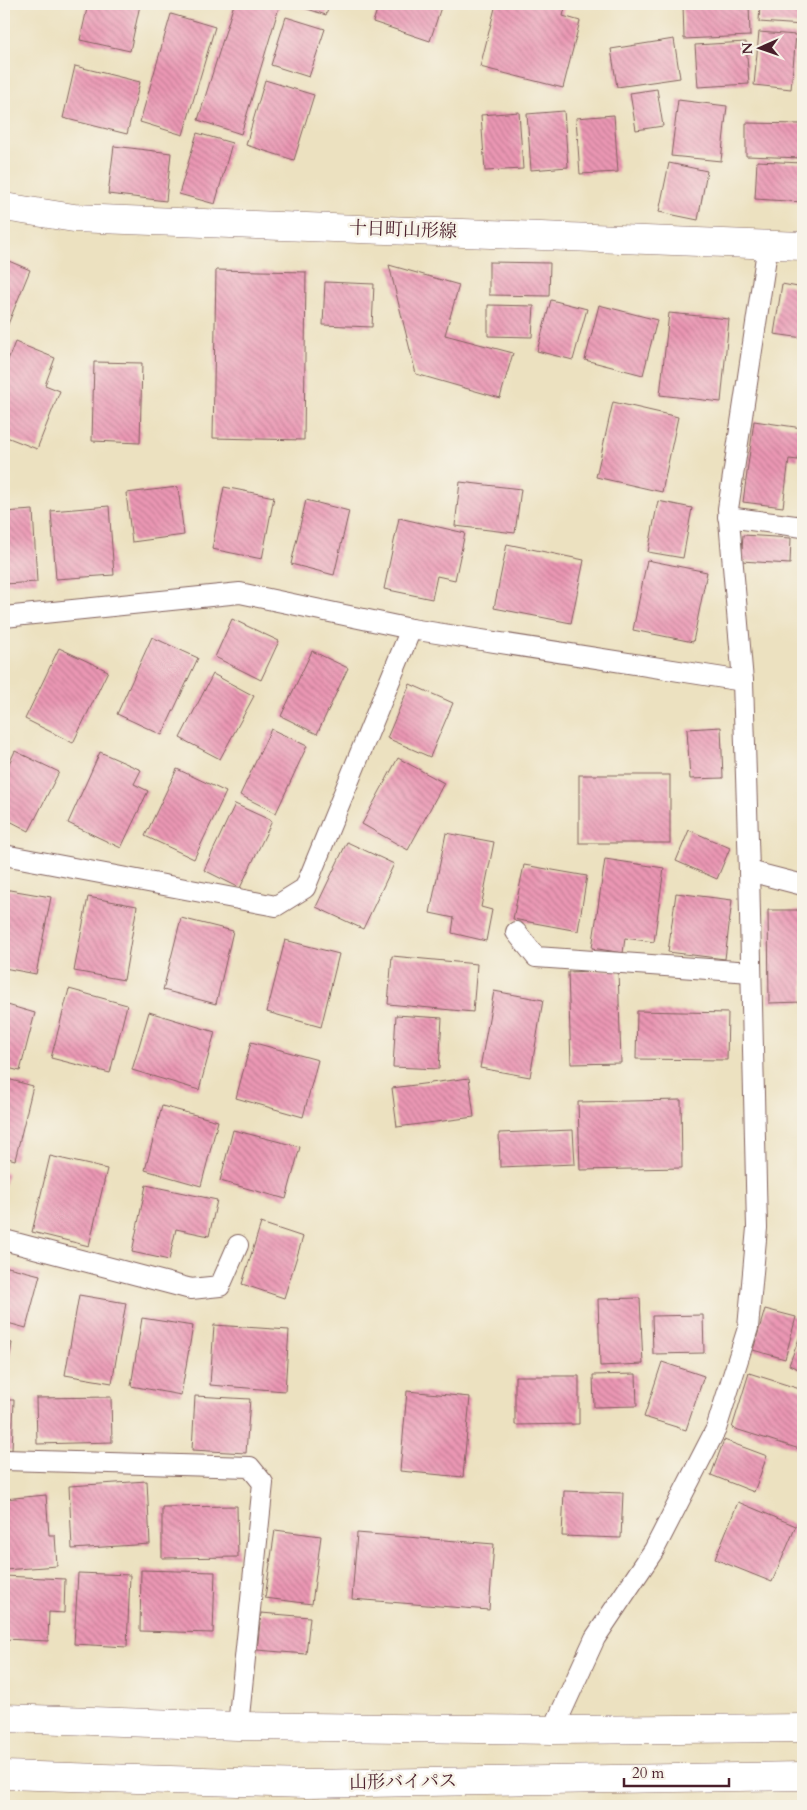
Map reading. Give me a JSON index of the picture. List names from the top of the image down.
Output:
{
  "streets": {
    "main road": ["十日町山形線", "山形バイパス"]
  },
  "scale_bar": "20 m",
  "north": "left"
}
